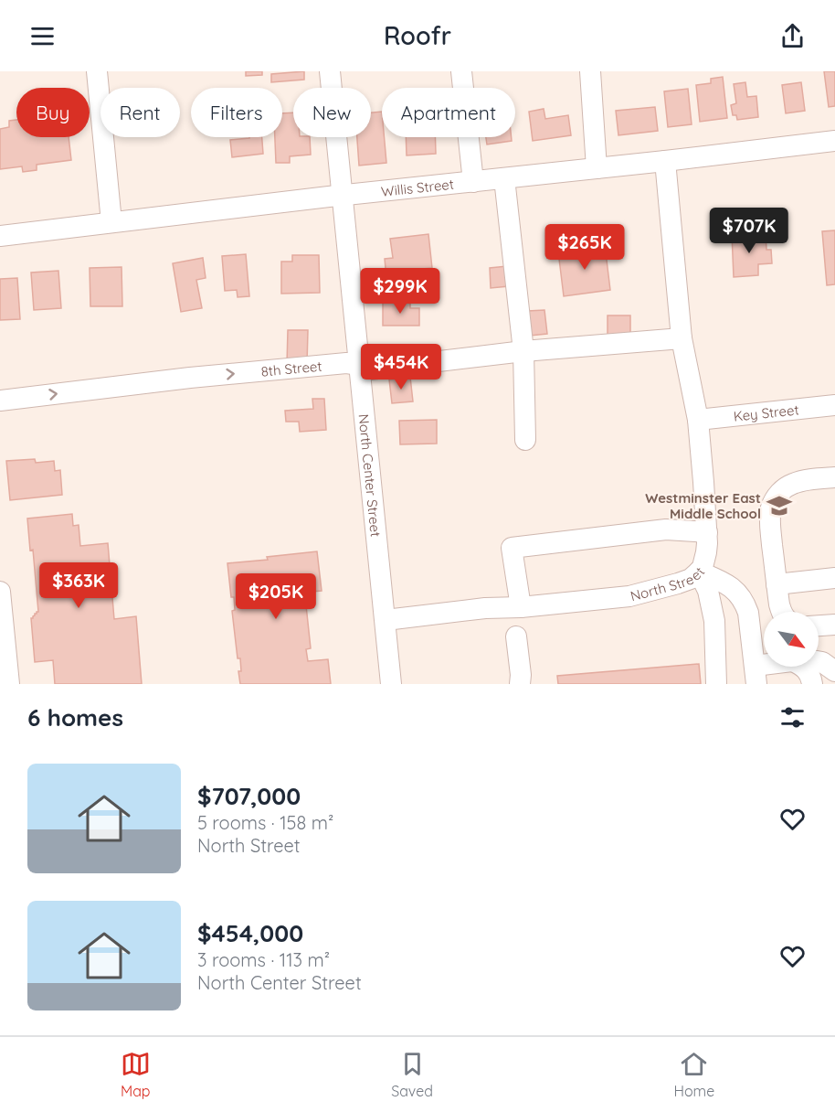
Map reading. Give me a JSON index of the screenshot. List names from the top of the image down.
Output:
{
  "streets": {
    "street": [
      "Willis Street",
      "8th Street",
      "Key Street",
      "North Center Street",
      "North Street"
    ]
  },
  "crossings": [
    ["Willis Street", "North Center Street"],
    ["Willis Street", "North Street"],
    ["8th Street", "North Center Street"],
    ["8th Street", "North Street"],
    ["Key Street", "North Street"],
    ["North Center Street", "North Street"]
  ],
  "one_way": ["8th Street"],
  "places": {
    "school or university": ["Westminster East Middle School"]
  },
  "north": "bottom right",
  "page": {
    "header": "Roofr",
    "chip": [
      "Buy",
      "Rent",
      "Filters",
      "New",
      "Apartment"
    ],
    "price": [
      "$707K",
      "$265K",
      "$299K",
      "$454K",
      "$363K",
      "$205K"
    ],
    "heading": "6 homes",
    "list": [
      {
        "name": "$707,000",
        "note": "5 rooms · 158 m² · North Street"
      },
      {
        "name": "$454,000",
        "note": "3 rooms · 113 m² · North Center Street"
      }
    ],
    "tabs": ["Map", "Saved", "Home"]
  }
}
